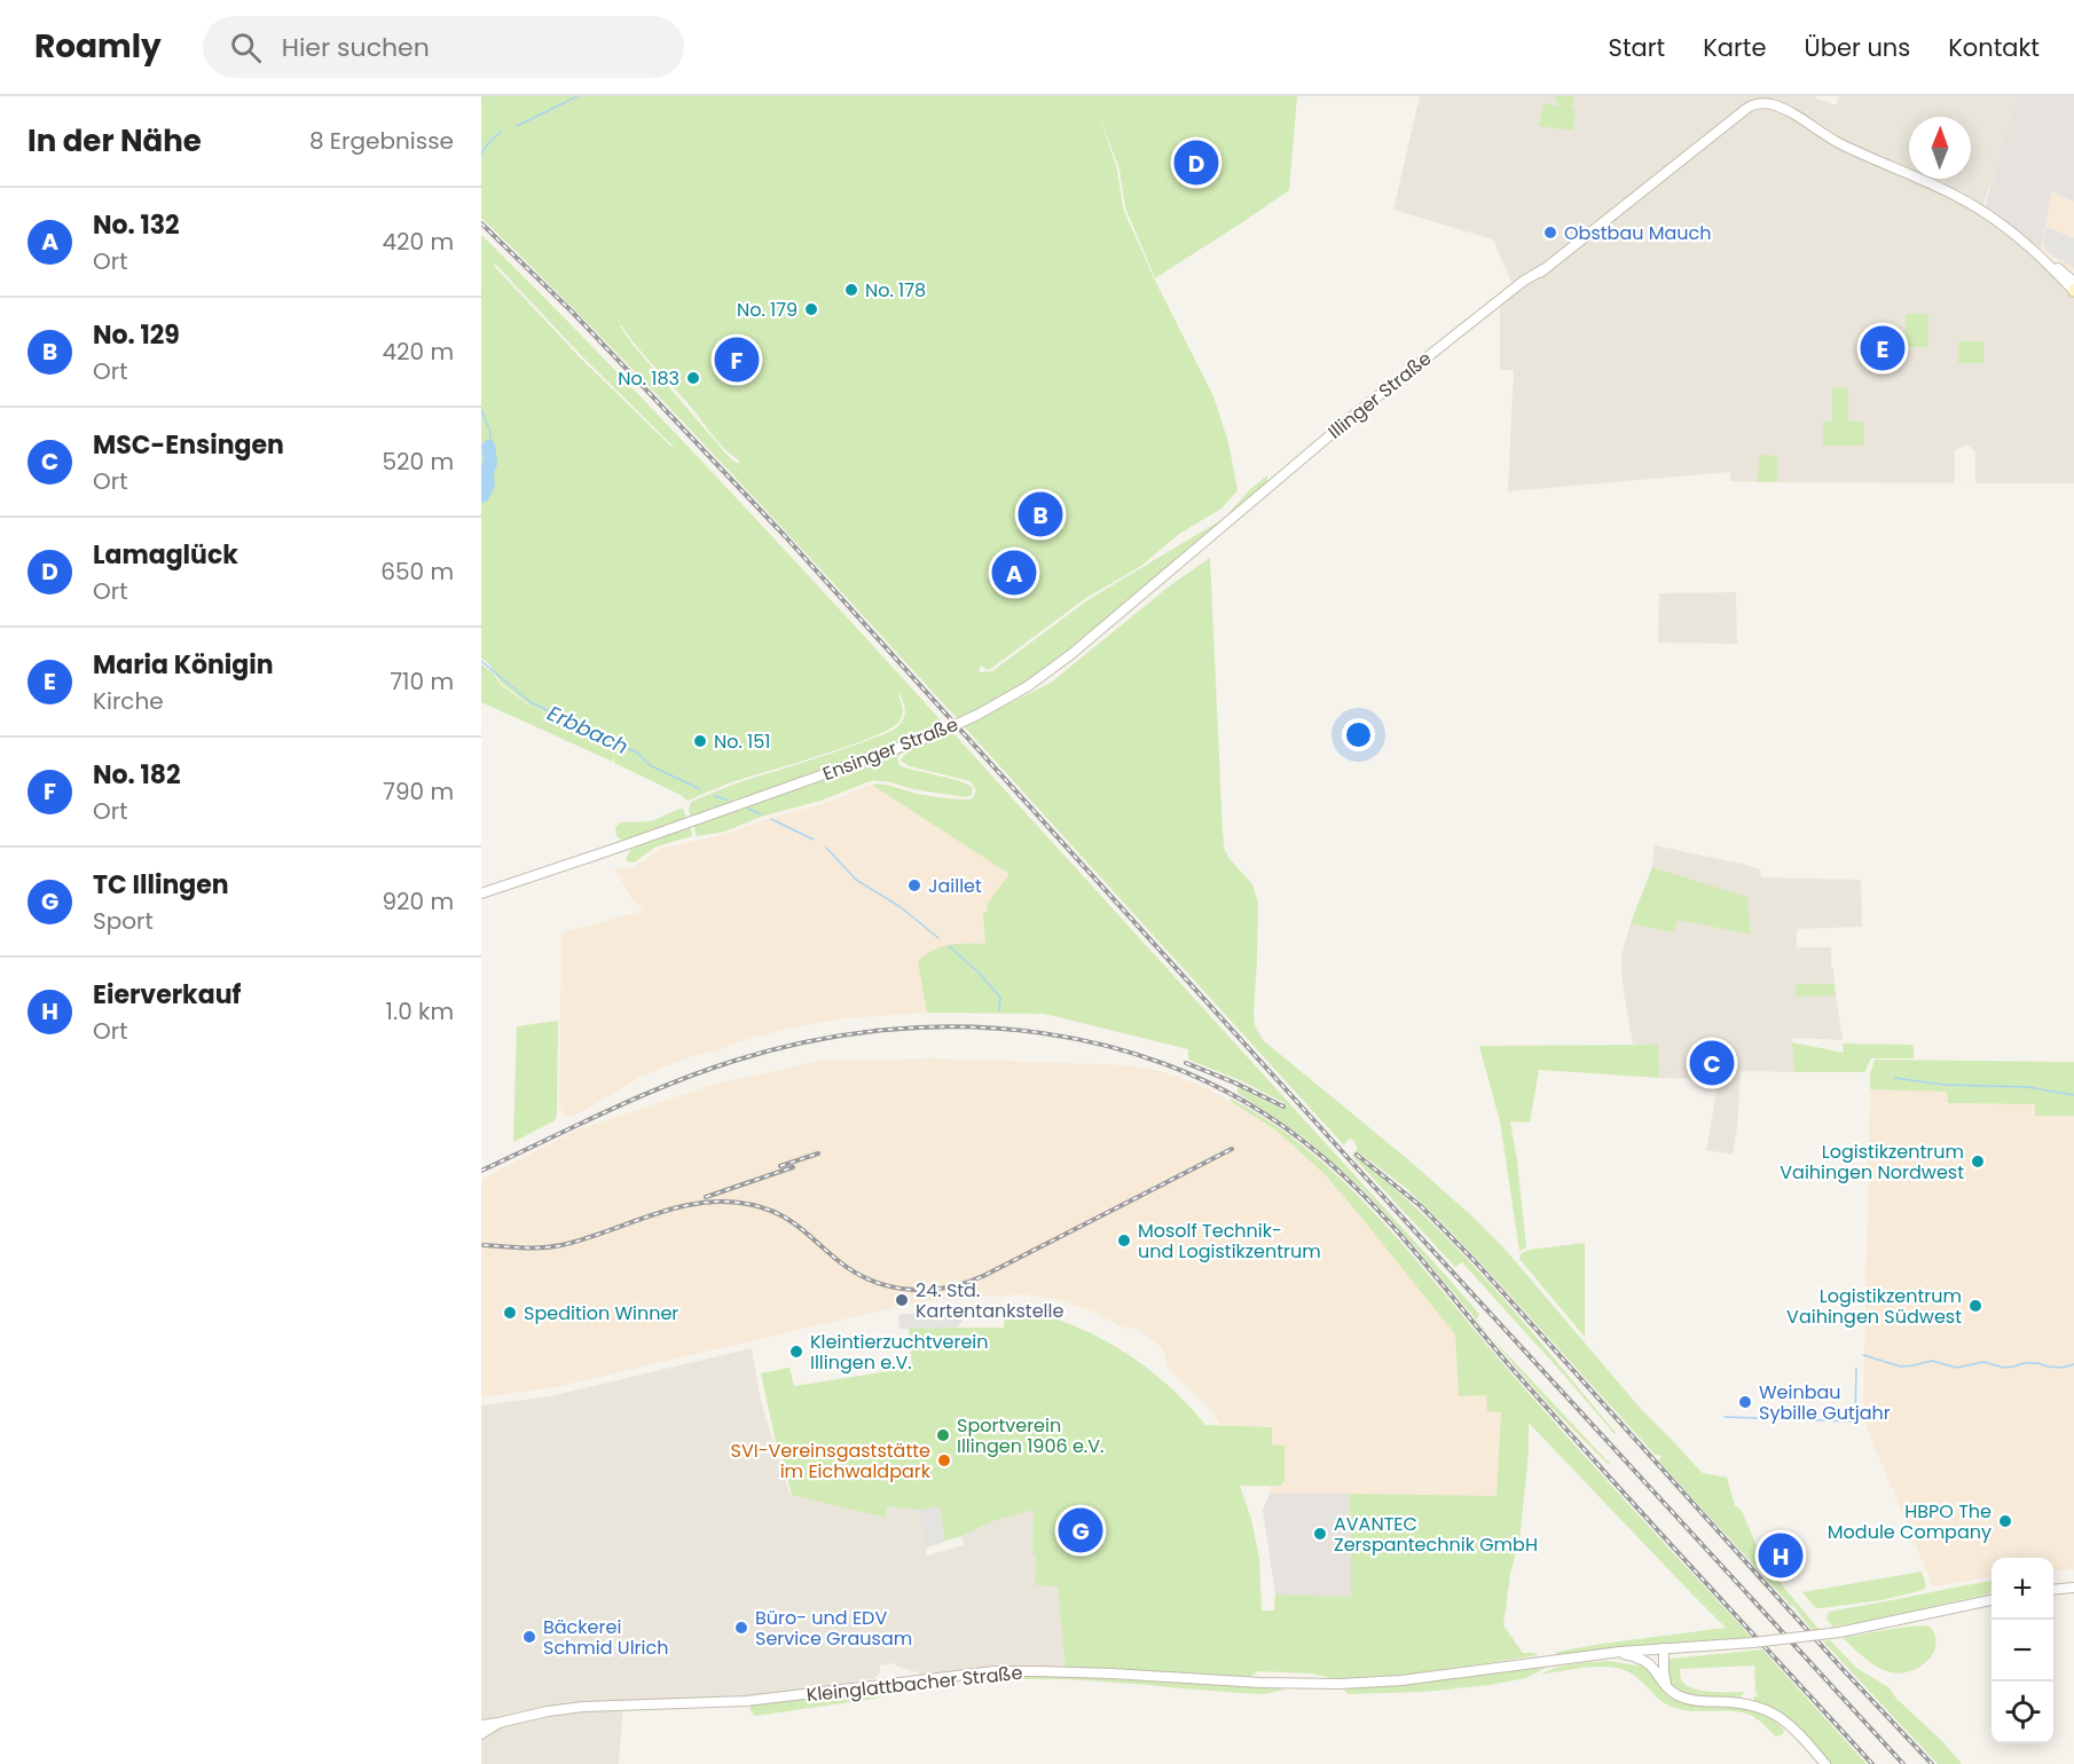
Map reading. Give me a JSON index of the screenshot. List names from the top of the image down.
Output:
{
  "streets": {
    "street": ["Illinger Straße", "Ensinger Straße", "Kleinglattbacher Straße"]
  },
  "crossings": [
    ["Illinger Straße", "Ensinger Straße"]
  ],
  "water": ["Erbbach"],
  "places": [
    "Obstbau Mauch",
    "No. 178",
    "No. 179",
    "No. 183",
    "No. 151",
    "Jaillet",
    "Logistikzentrum Vaihingen Nordwest",
    "Mosolf Technik- und Logistikzentrum",
    "24. Std. Kartentankstelle",
    "Logistikzentrum Vaihingen Südwest",
    "Spedition Winner",
    "Kleintierzuchtverein Illingen e.V.",
    "Weinbau Sybille Gutjahr",
    "Sportverein Illingen 1906 e.V.",
    "SVI-Vereinsgaststätte im Eichwaldpark",
    "HBPO The Module Company",
    "AVANTEC Zerspantechnik GmbH",
    "Büro- und EDV Service Grausam",
    "Bäckerei Schmid Ulrich"
  ],
  "north": "top",
  "page": {
    "header": "Roamly",
    "search": "Hier suchen",
    "nav": [
      "Start",
      "Karte",
      "Über uns",
      "Kontakt"
    ],
    "heading": ["In der Nähe", "8 Ergebnisse"],
    "pins": [
      "D",
      "E",
      "F",
      "B",
      "A",
      "C",
      "G",
      "H"
    ],
    "list": [
      {
        "mark": "A",
        "name": "No. 132",
        "note": "Ort",
        "value": "420 m"
      },
      {
        "mark": "B",
        "name": "No. 129",
        "note": "Ort",
        "value": "420 m"
      },
      {
        "mark": "C",
        "name": "MSC-Ensingen",
        "note": "Ort",
        "value": "520 m"
      },
      {
        "mark": "D",
        "name": "Lamaglück",
        "note": "Ort",
        "value": "650 m"
      },
      {
        "mark": "E",
        "name": "Maria Königin",
        "note": "Kirche",
        "value": "710 m"
      },
      {
        "mark": "F",
        "name": "No. 182",
        "note": "Ort",
        "value": "790 m"
      },
      {
        "mark": "G",
        "name": "TC Illingen",
        "note": "Sport",
        "value": "920 m"
      },
      {
        "mark": "H",
        "name": "Eierverkauf",
        "note": "Ort",
        "value": "1.0 km"
      }
    ],
    "map_buttons": ["+", "−"]
  }
}
